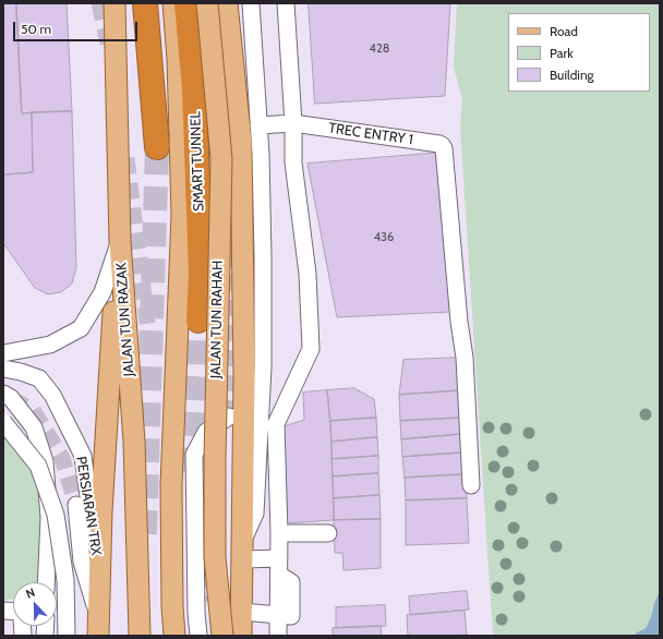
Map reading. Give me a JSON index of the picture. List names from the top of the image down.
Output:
{
  "streets": {
    "highway": ["SMART TUNNEL"],
    "main road": ["JALAN TUN RAZAK", "JALAN TUN RAHAH"],
    "street": ["TREC ENTRY 1", "PERSIARAN TRX"]
  },
  "house_numbers": ["428", "436"],
  "legend": ["Road", "Park", "Building"],
  "scale_bar": "50 m",
  "north": "top"
}
